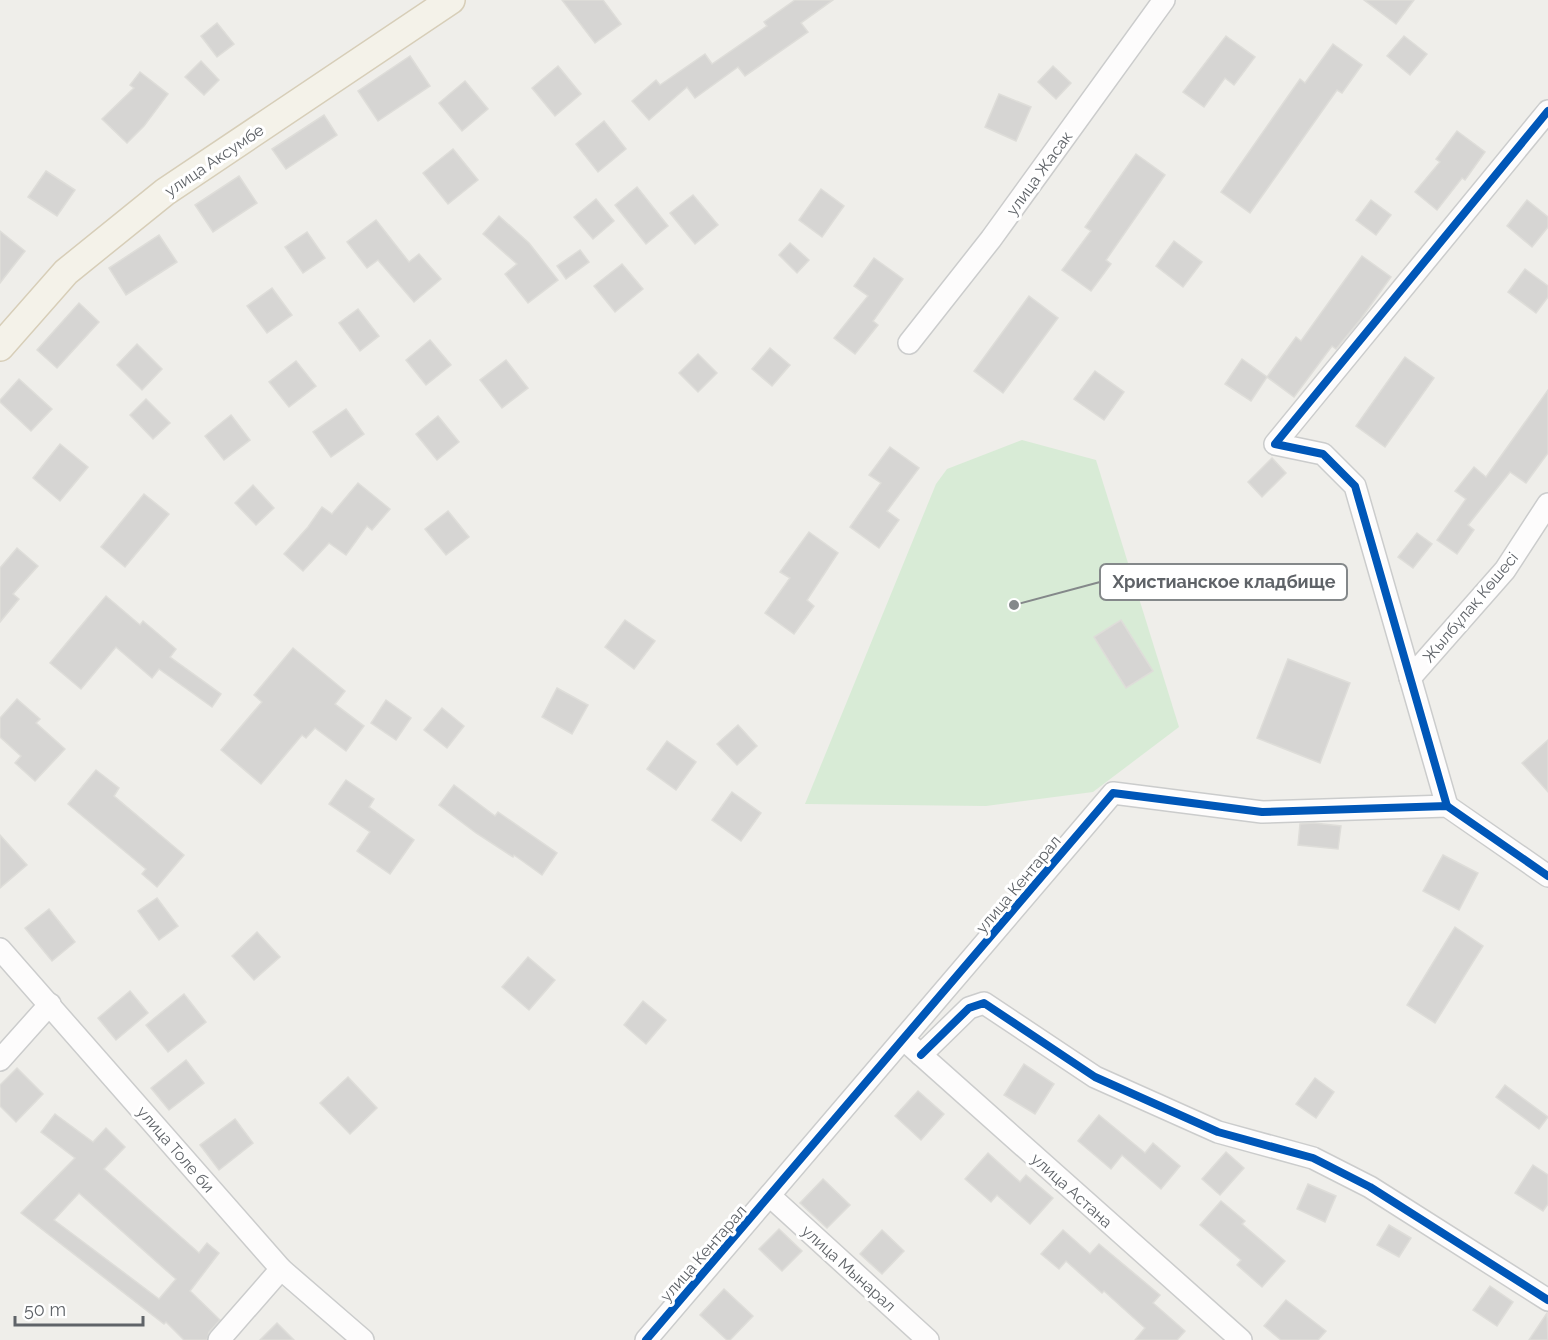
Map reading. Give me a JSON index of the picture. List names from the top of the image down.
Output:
{
  "streets": {
    "main road": ["улица Аксумбе"],
    "street": [
      "улица Жасак",
      "Жылбұлақ Көшесі",
      "улица Кентарал",
      "улица Толе би",
      "улица Астана",
      "улица Мынарал"
    ]
  },
  "crossings": [
    ["улица Кентарал", "улица Астана"],
    ["улица Кентарал", "улица Мынарал"]
  ],
  "places": ["Христианское кладбище"],
  "scale_bar": "50 m"
}
